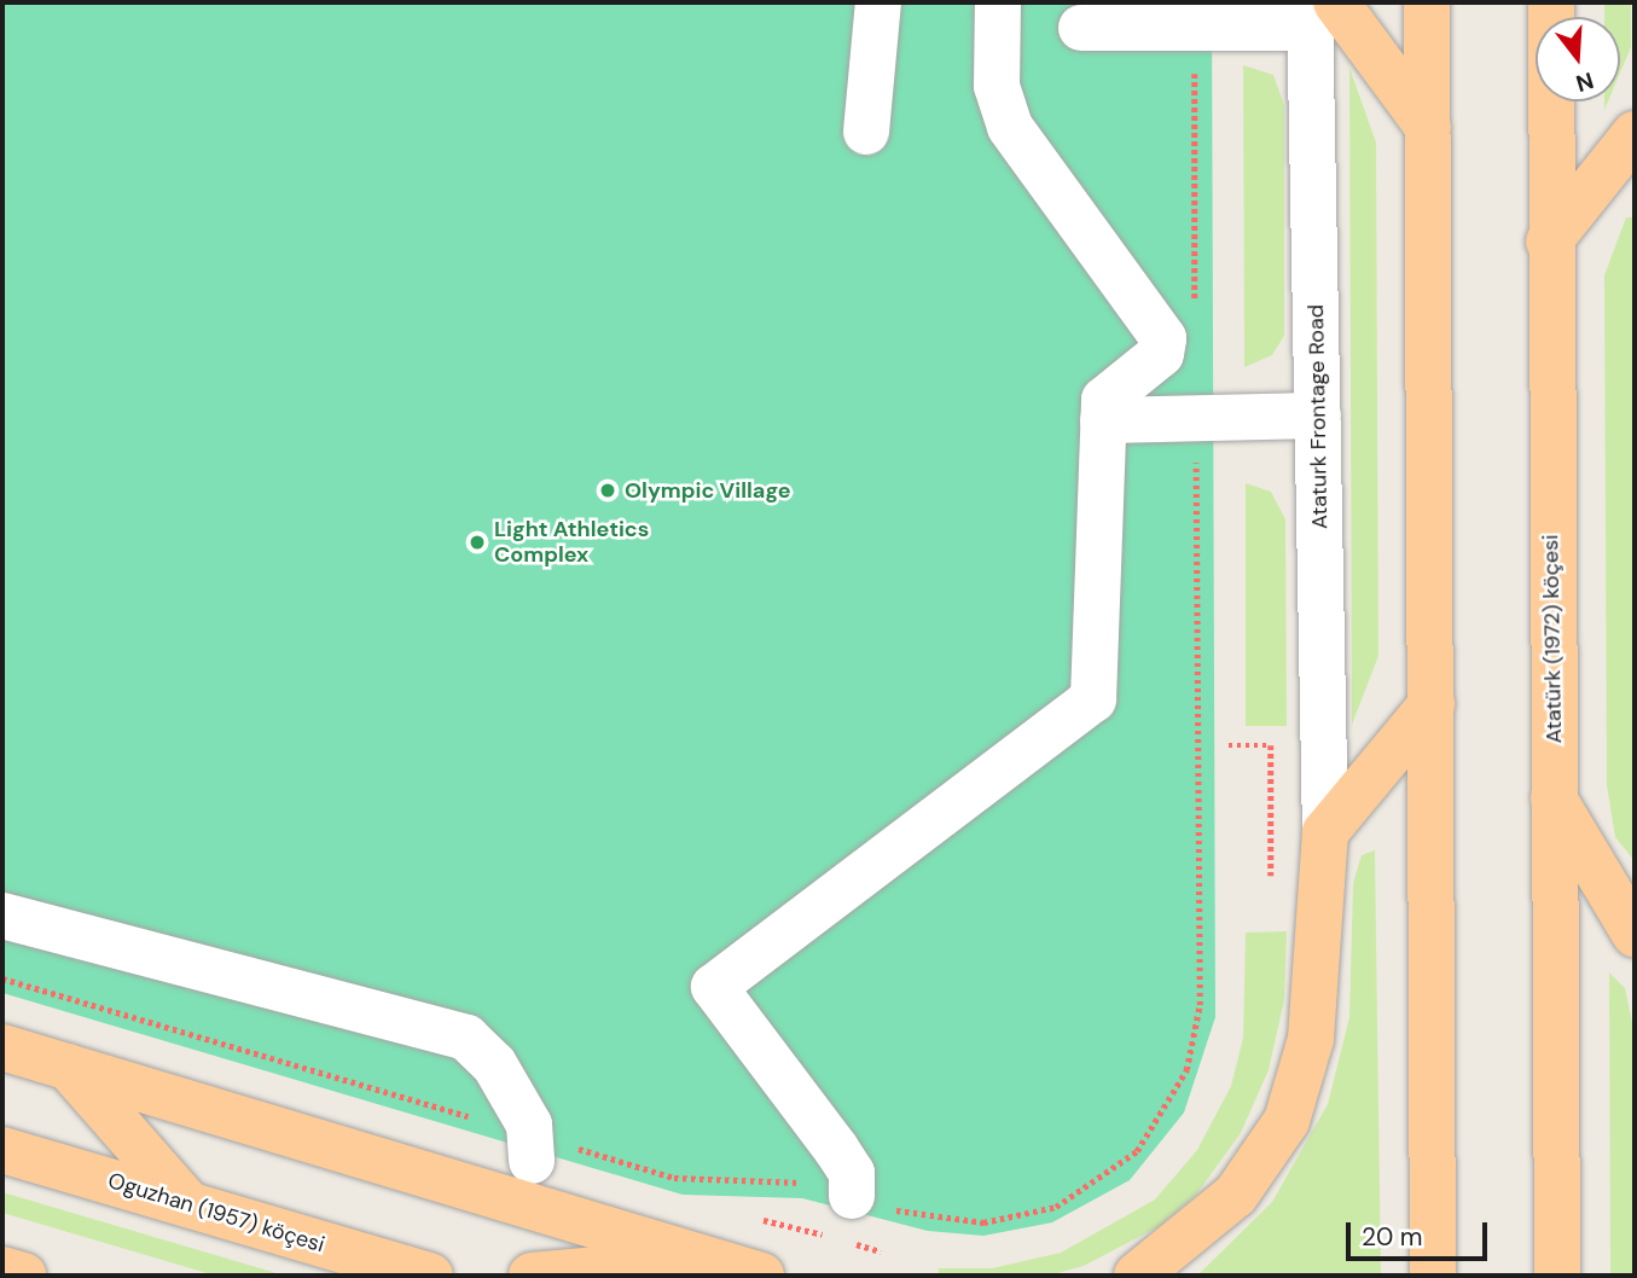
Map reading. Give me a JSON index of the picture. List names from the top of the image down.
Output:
{
  "streets": {
    "main road": ["Atatürk (1972) köçesi", "Oguzhan (1957) köçesi"],
    "street": ["Ataturk Frontage Road"]
  },
  "places": ["Olympic Village", "Light Athletics Complex"],
  "scale_bar": "20 m",
  "north": "bottom"
}
